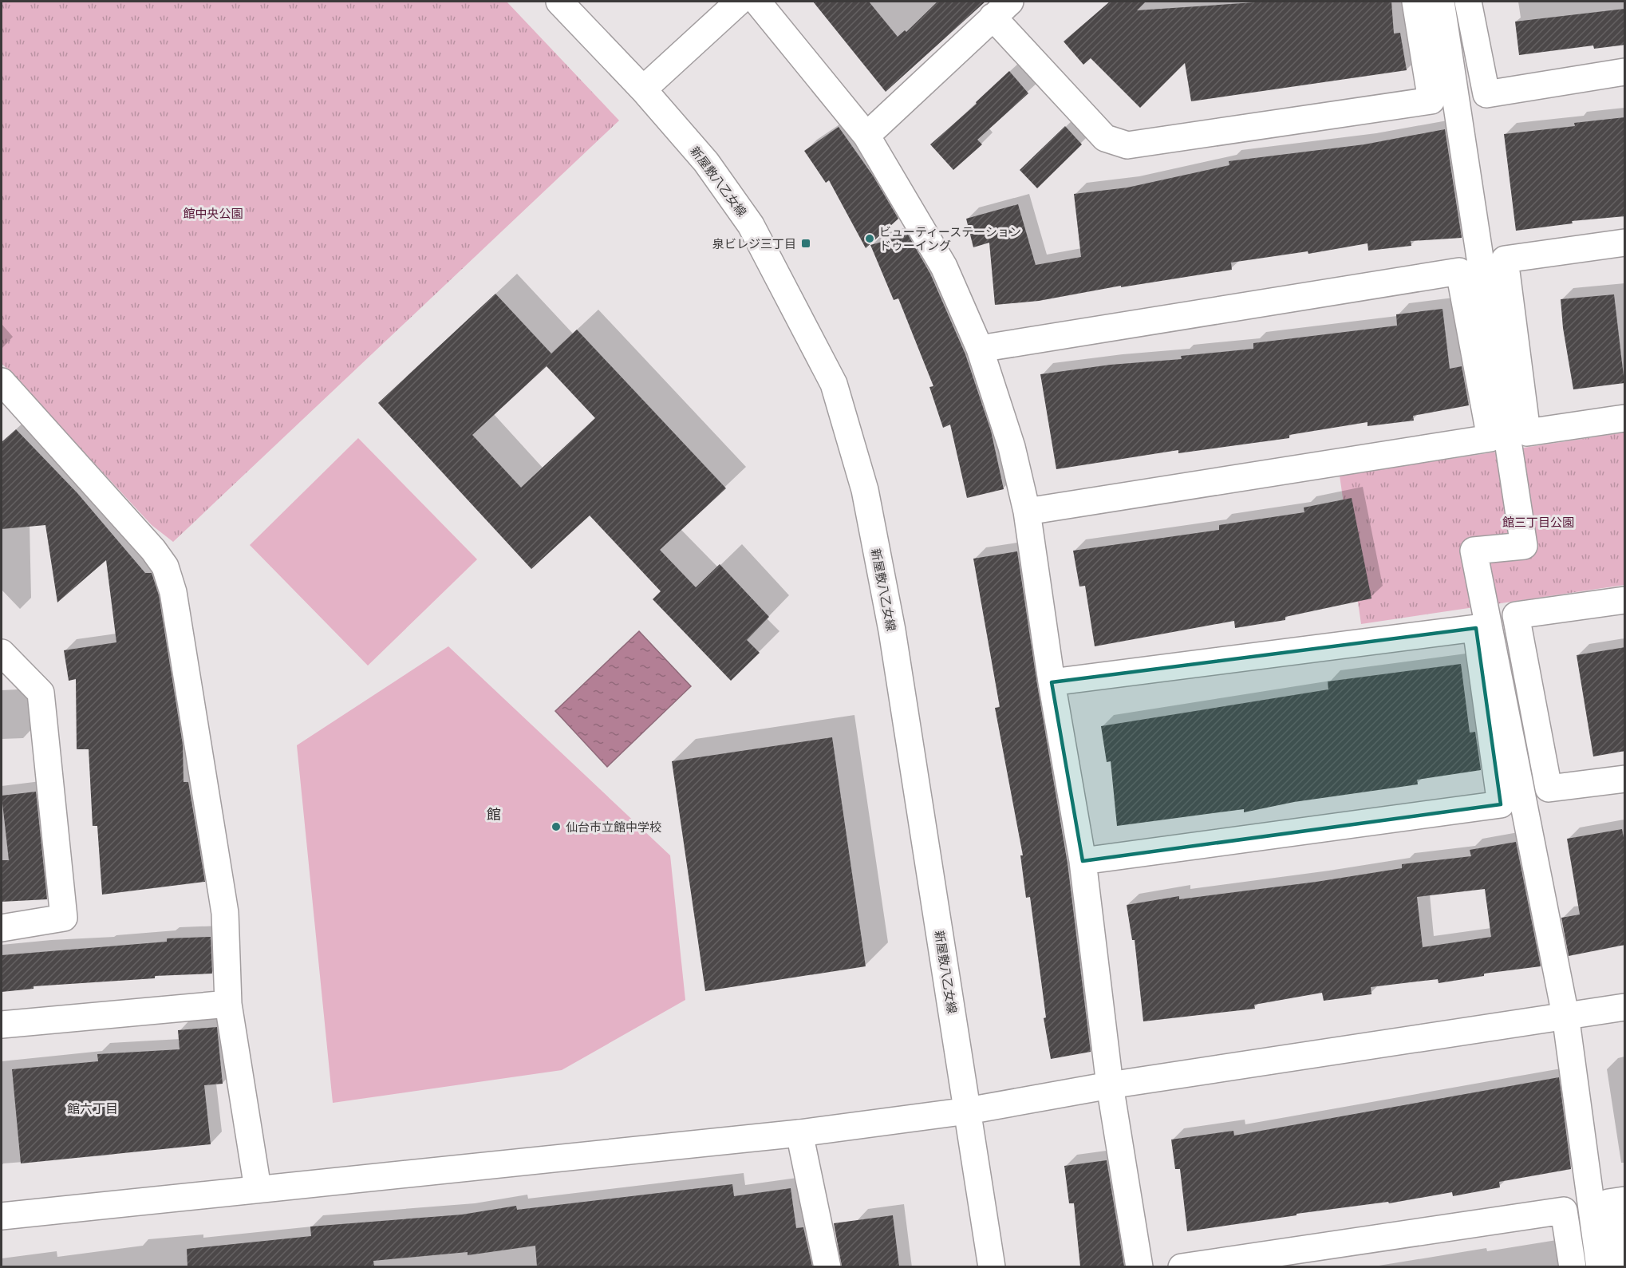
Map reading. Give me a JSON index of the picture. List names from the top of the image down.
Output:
{
  "streets": {
    "street": ["新屋敷八乙女線"]
  },
  "districts": ["館", "館六丁目"],
  "parks": ["館中央公園", "館三丁目公園"],
  "places": {
    "other": ["ビューティーステーション ドゥーイング", "仙台市立館中学校"],
    "transit": ["泉ビレジ三丁目"]
  }
}
